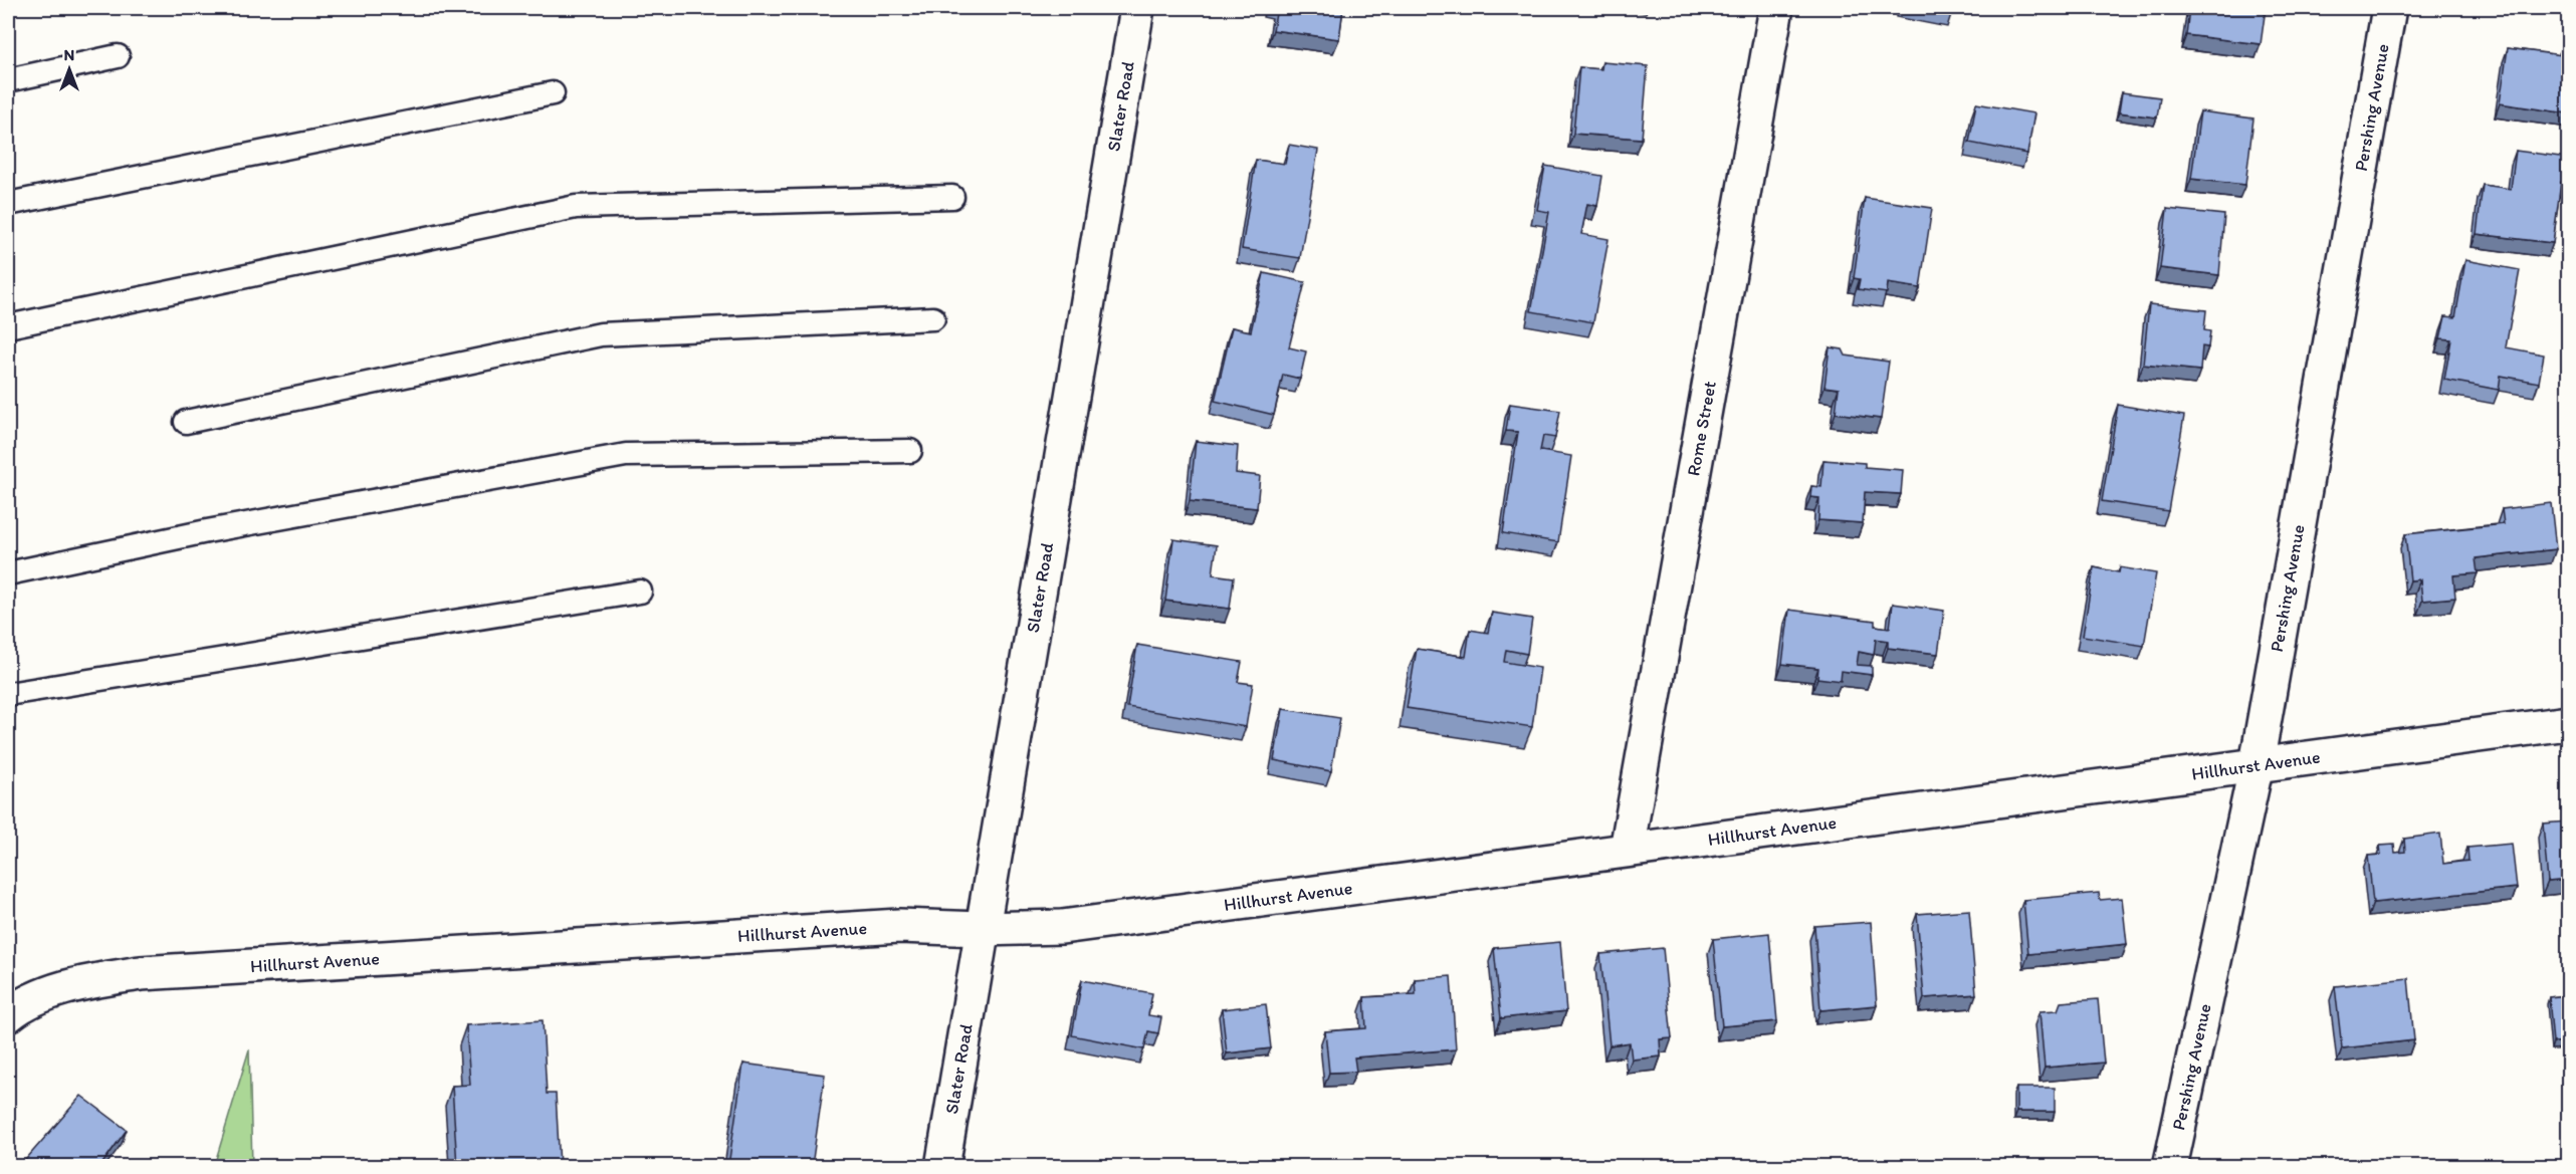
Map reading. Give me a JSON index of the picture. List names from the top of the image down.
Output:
{
  "streets": {
    "street": [
      "Slater Road",
      "Pershing Avenue",
      "Rome Street",
      "Hillhurst Avenue"
    ]
  },
  "crossings": [
    ["Slater Road", "Hillhurst Avenue"],
    ["Pershing Avenue", "Hillhurst Avenue"],
    ["Rome Street", "Hillhurst Avenue"]
  ],
  "north": "top"
}
